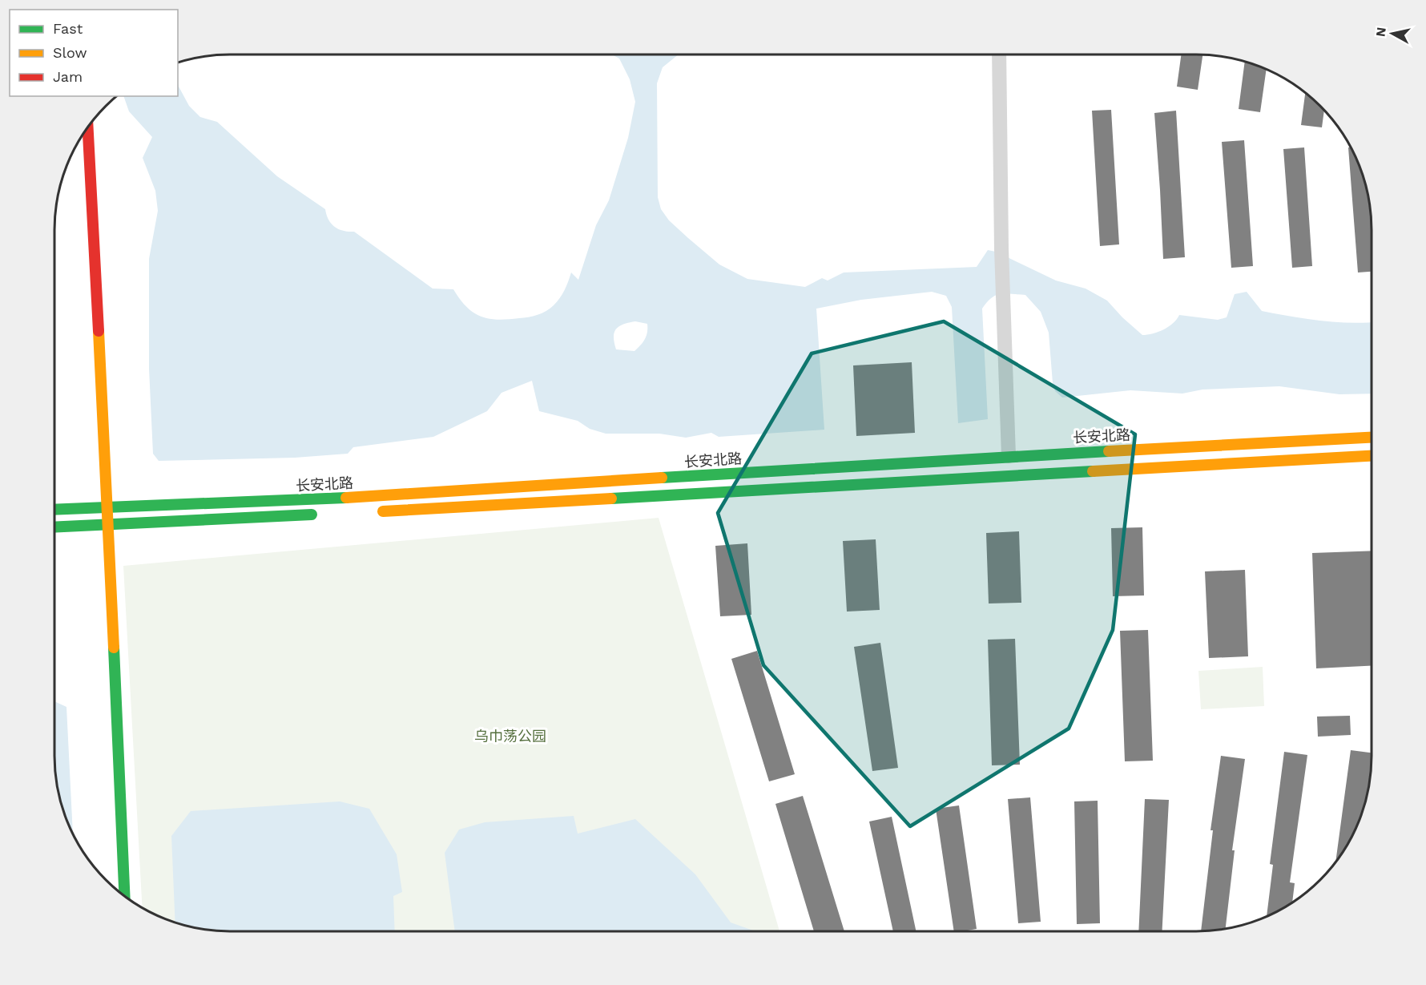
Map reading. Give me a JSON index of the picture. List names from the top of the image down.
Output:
{
  "streets": {
    "main road": ["长安北路"]
  },
  "parks": ["乌巾荡公园"],
  "legend": ["Fast", "Slow", "Jam"],
  "north": "left"
}
